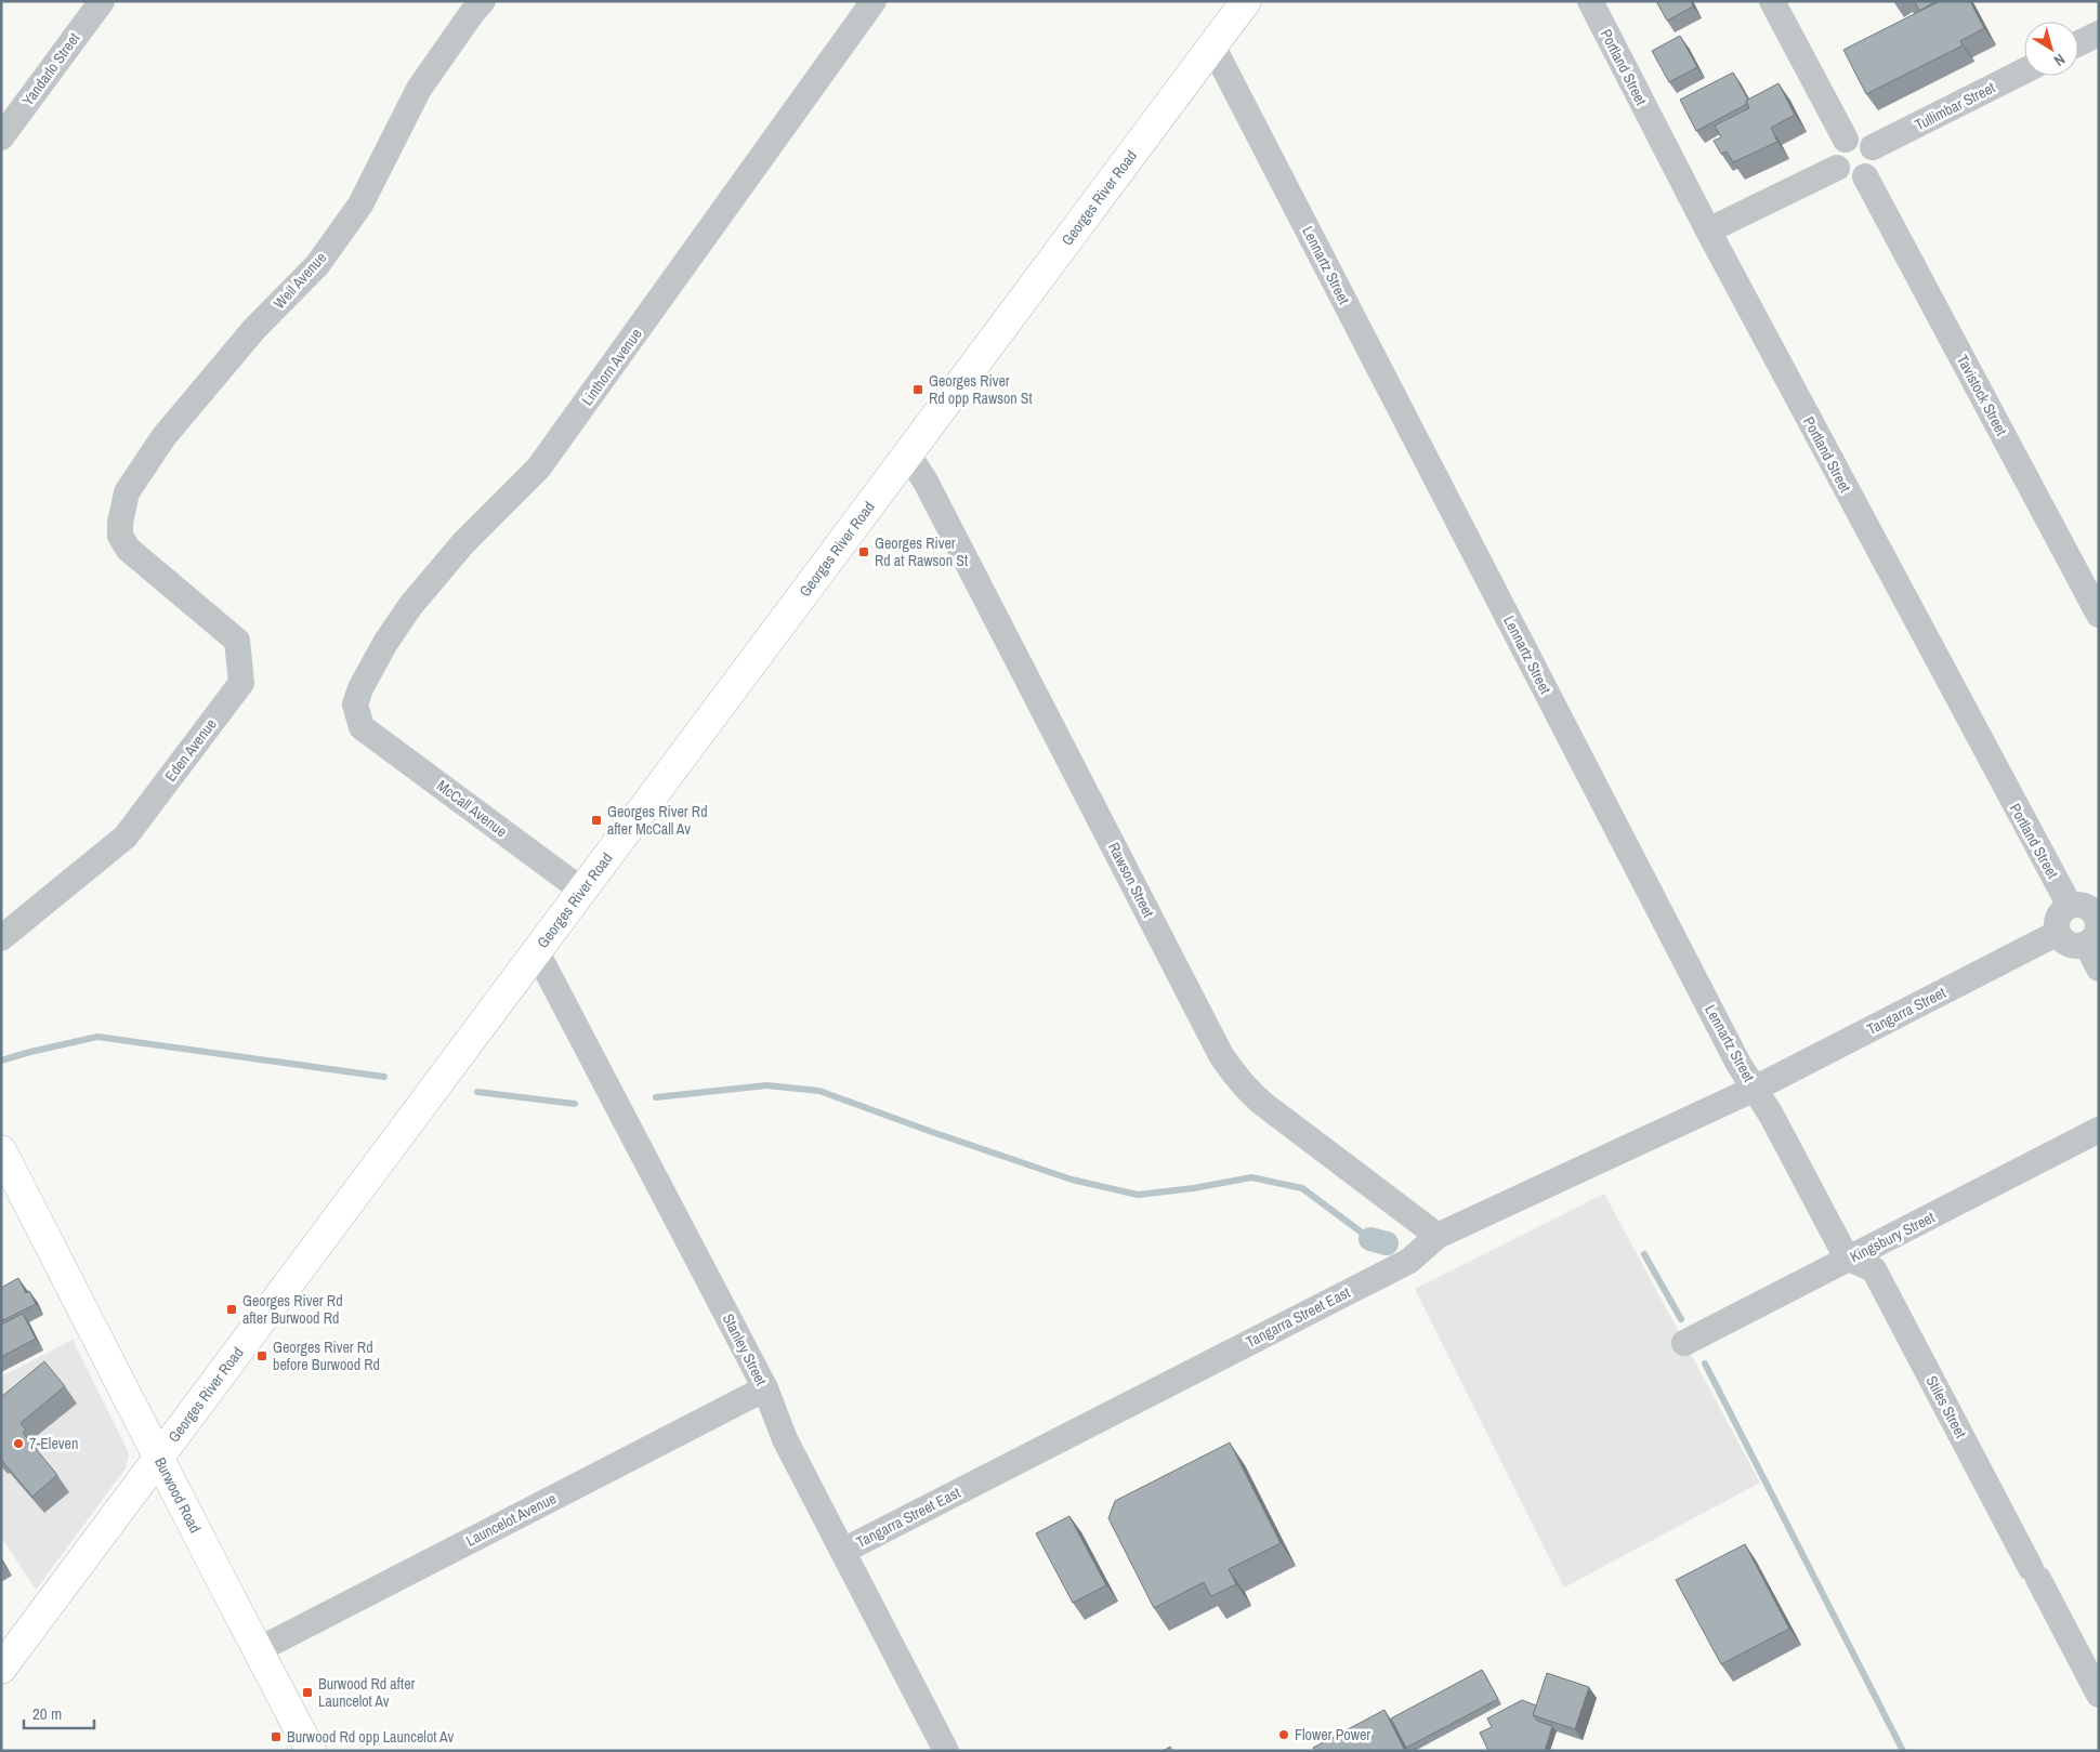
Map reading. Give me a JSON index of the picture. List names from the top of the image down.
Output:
{
  "streets": {
    "main road": ["Georges River Road", "Burwood Road"],
    "street": [
      "Portland Street",
      "Yandarlo Street",
      "Tullimbar Street",
      "Lennartz Street",
      "Weil Avenue",
      "Linthorn Avenue",
      "Tavistock Street",
      "Eden Avenue",
      "McCall Avenue",
      "Rawson Street",
      "Tangarra Street",
      "Kingsbury Street",
      "Tangarra Street East",
      "Stanley Street",
      "Stiles Street",
      "Launcelot Avenue"
    ]
  },
  "crossings": [
    ["Portland Street", "Tangarra Street"],
    ["Tullimbar Street", "Tavistock Street"],
    ["Georges River Road", "Lennartz Street"],
    ["Georges River Road", "McCall Avenue"],
    ["Georges River Road", "Rawson Street"],
    ["Georges River Road", "Stanley Street"],
    ["Georges River Road", "Burwood Road"],
    ["Lennartz Street", "Tangarra Street"],
    ["Lennartz Street", "Kingsbury Street"],
    ["Lennartz Street", "Tangarra Street East"],
    ["Lennartz Street", "Stiles Street"],
    ["Weil Avenue", "Eden Avenue"],
    ["Linthorn Avenue", "McCall Avenue"],
    ["Rawson Street", "Tangarra Street East"],
    ["Tangarra Street", "Tangarra Street East"],
    ["Kingsbury Street", "Stiles Street"],
    ["Tangarra Street East", "Stanley Street"],
    ["Stanley Street", "Launcelot Avenue"],
    ["Burwood Road", "Launcelot Avenue"]
  ],
  "places": {
    "transit": [
      "Georges River Rd opp Rawson St",
      "Georges River Rd at Rawson St",
      "Georges River Rd after McCall Av",
      "Georges River Rd after Burwood Rd",
      "Georges River Rd before Burwood Rd",
      "Burwood Rd after Launcelot Av",
      "Burwood Rd opp Launcelot Av"
    ],
    "other": ["7-Eleven", "Flower Power"]
  },
  "scale_bar": "20 m",
  "north": "bottom right"
}
